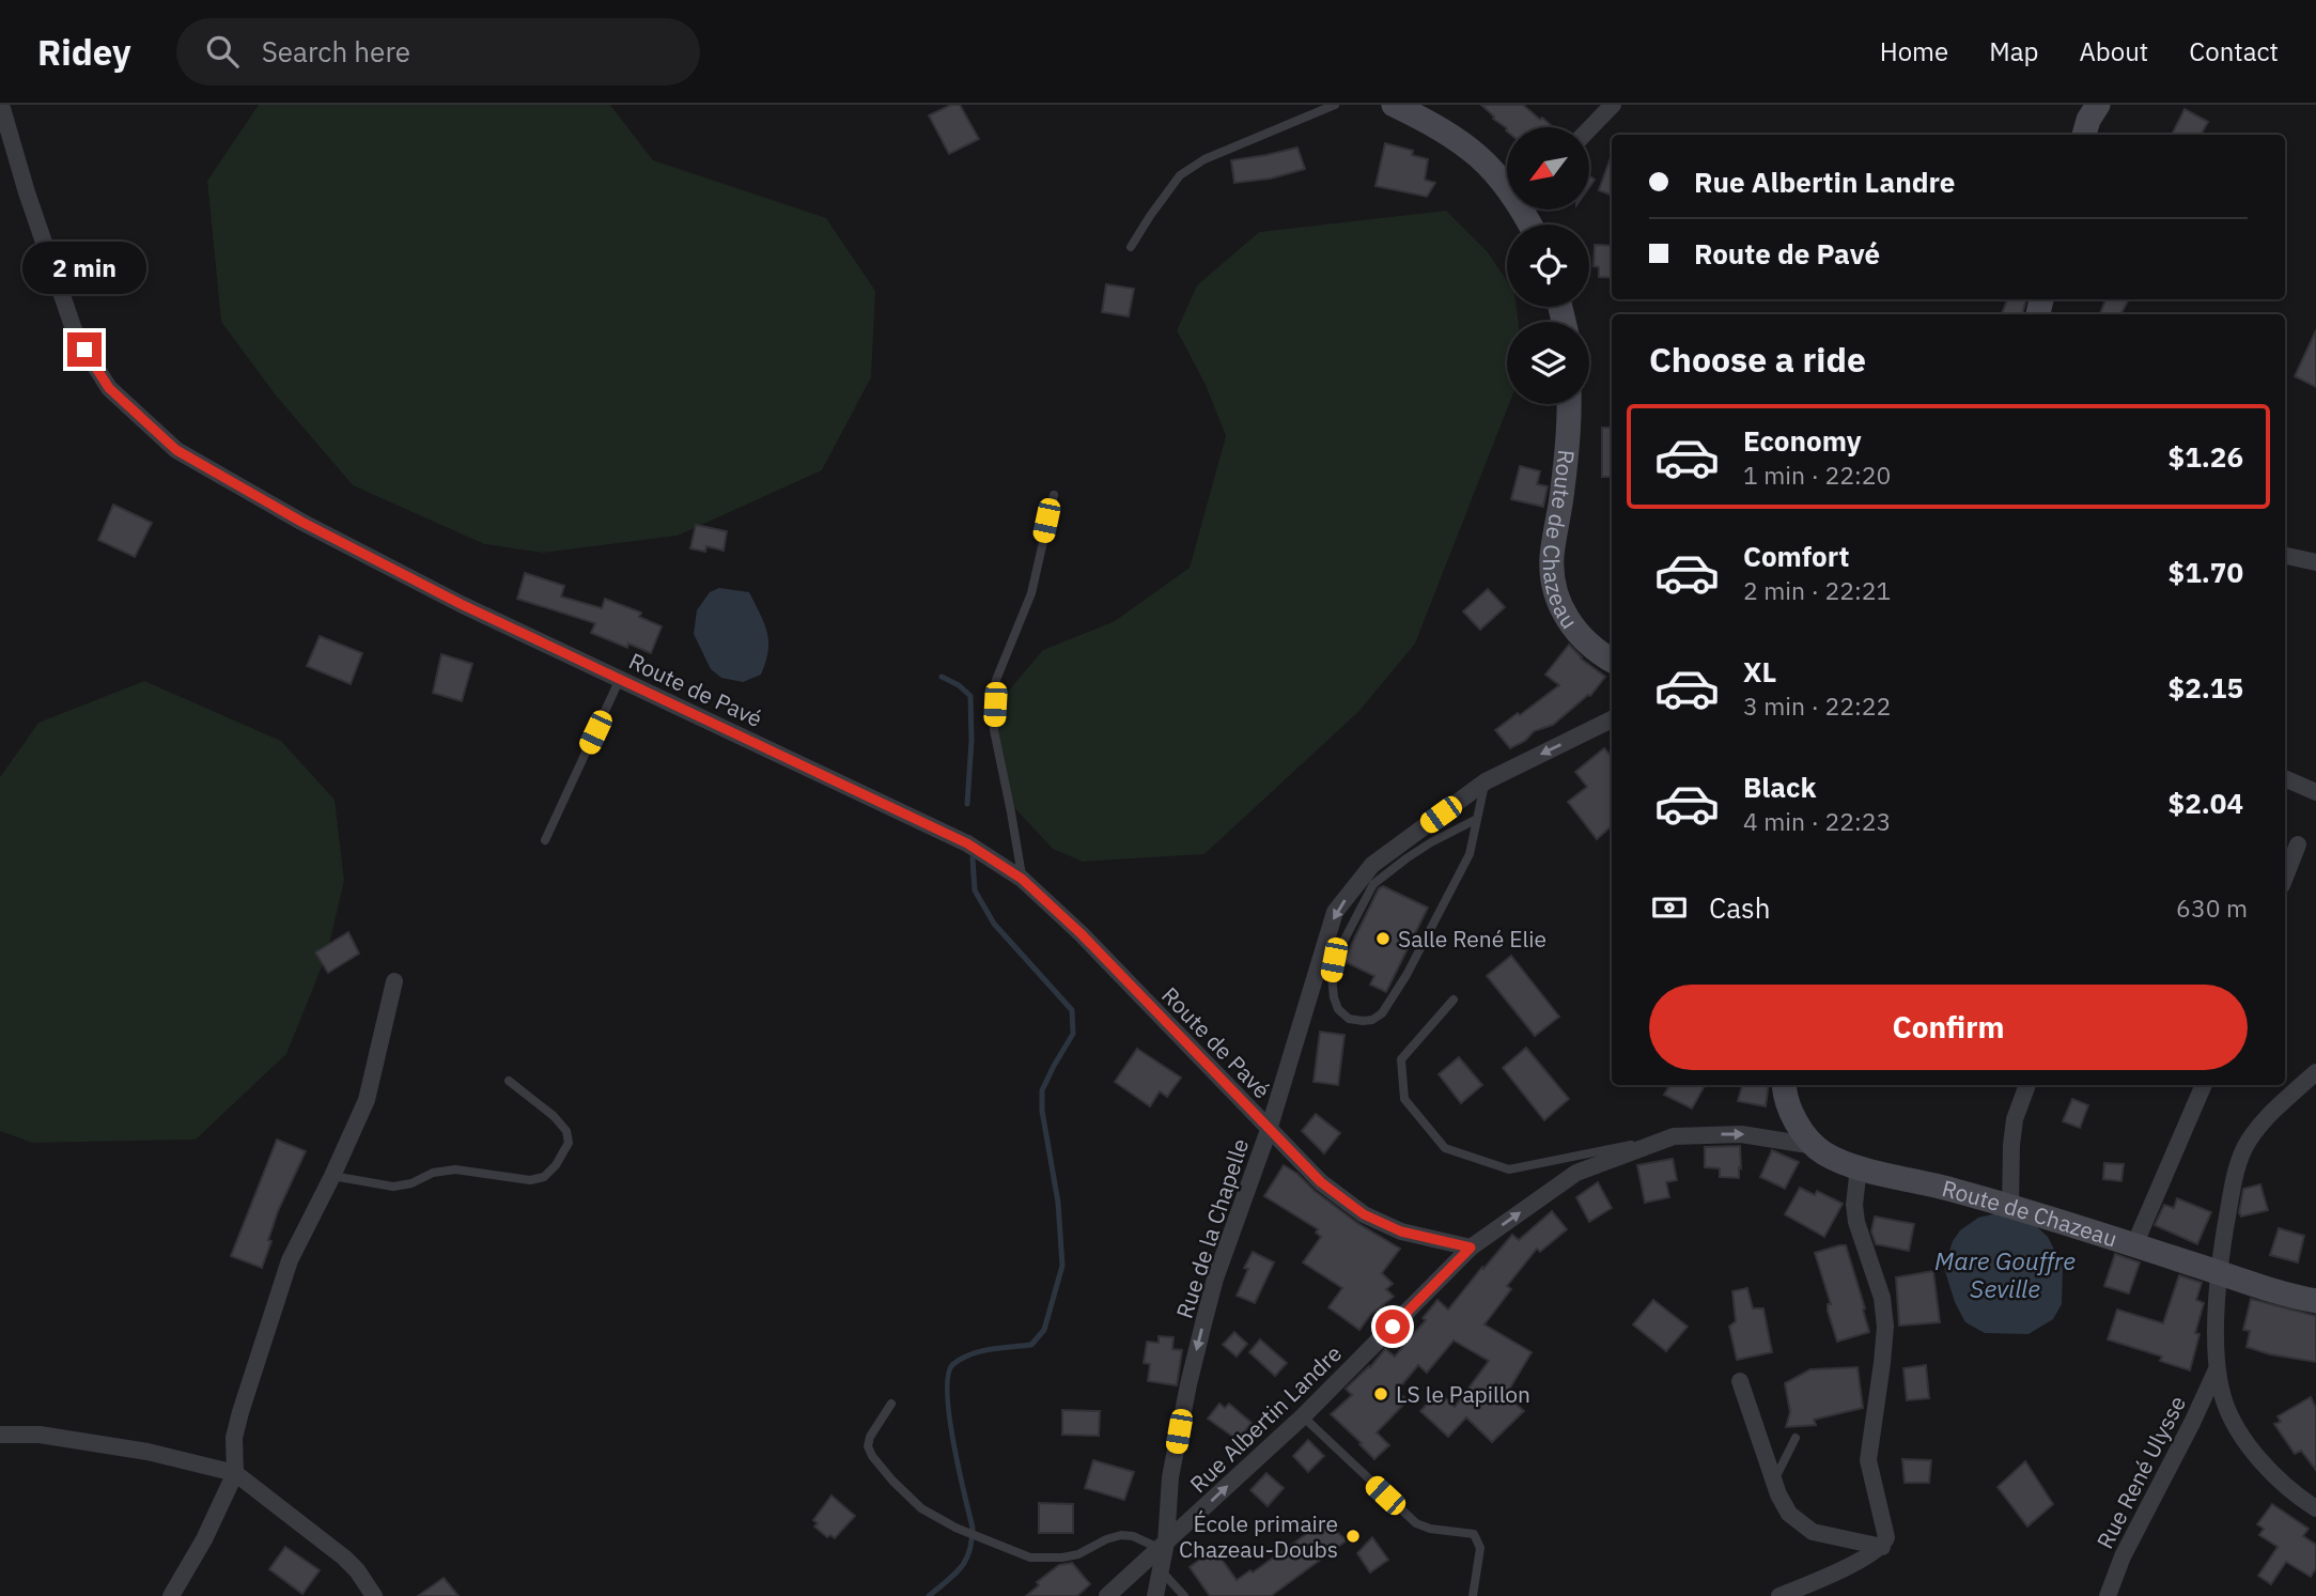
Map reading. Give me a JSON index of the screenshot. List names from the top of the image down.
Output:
{
  "streets": {
    "main road": ["Route de Chazeau"],
    "street": [
      "Route de Pavé",
      "Rue de la Chapelle",
      "Rue Albertin Landre",
      "Rue René Ulysse"
    ]
  },
  "crossings": [
    ["Route de Chazeau", "Rue Albertin Landre"],
    ["Route de Pavé", "Rue de la Chapelle"],
    ["Route de Pavé", "Rue Albertin Landre"],
    ["Rue de la Chapelle", "Rue Albertin Landre"]
  ],
  "one_way": ["Rue de la Chapelle", "Rue Albertin Landre"],
  "water": ["Mare Gouffre Seville"],
  "places": ["Salle René Elie", "LS le Papillon", "École primaire Chazeau-Doubs"],
  "north": "bottom left",
  "page": {
    "header": "Ridey",
    "search": "Search here",
    "nav": [
      "Home",
      "Map",
      "About",
      "Contact"
    ],
    "banner": ["Rue Albertin Landre", "Route de Pavé"],
    "bubble": "2 min",
    "heading": "Choose a ride",
    "list": [
      {
        "name": "Economy",
        "note": "1 min · 22:20",
        "value": "$1.26"
      },
      {
        "name": "Comfort",
        "note": "2 min · 22:21",
        "value": "$1.70"
      },
      {
        "name": "XL",
        "note": "3 min · 22:22",
        "value": "$2.15"
      },
      {
        "name": "Black",
        "note": "4 min · 22:23",
        "value": "$2.04"
      }
    ],
    "pay": ["Cash", "630 m"],
    "buttons": "Confirm"
  }
}
